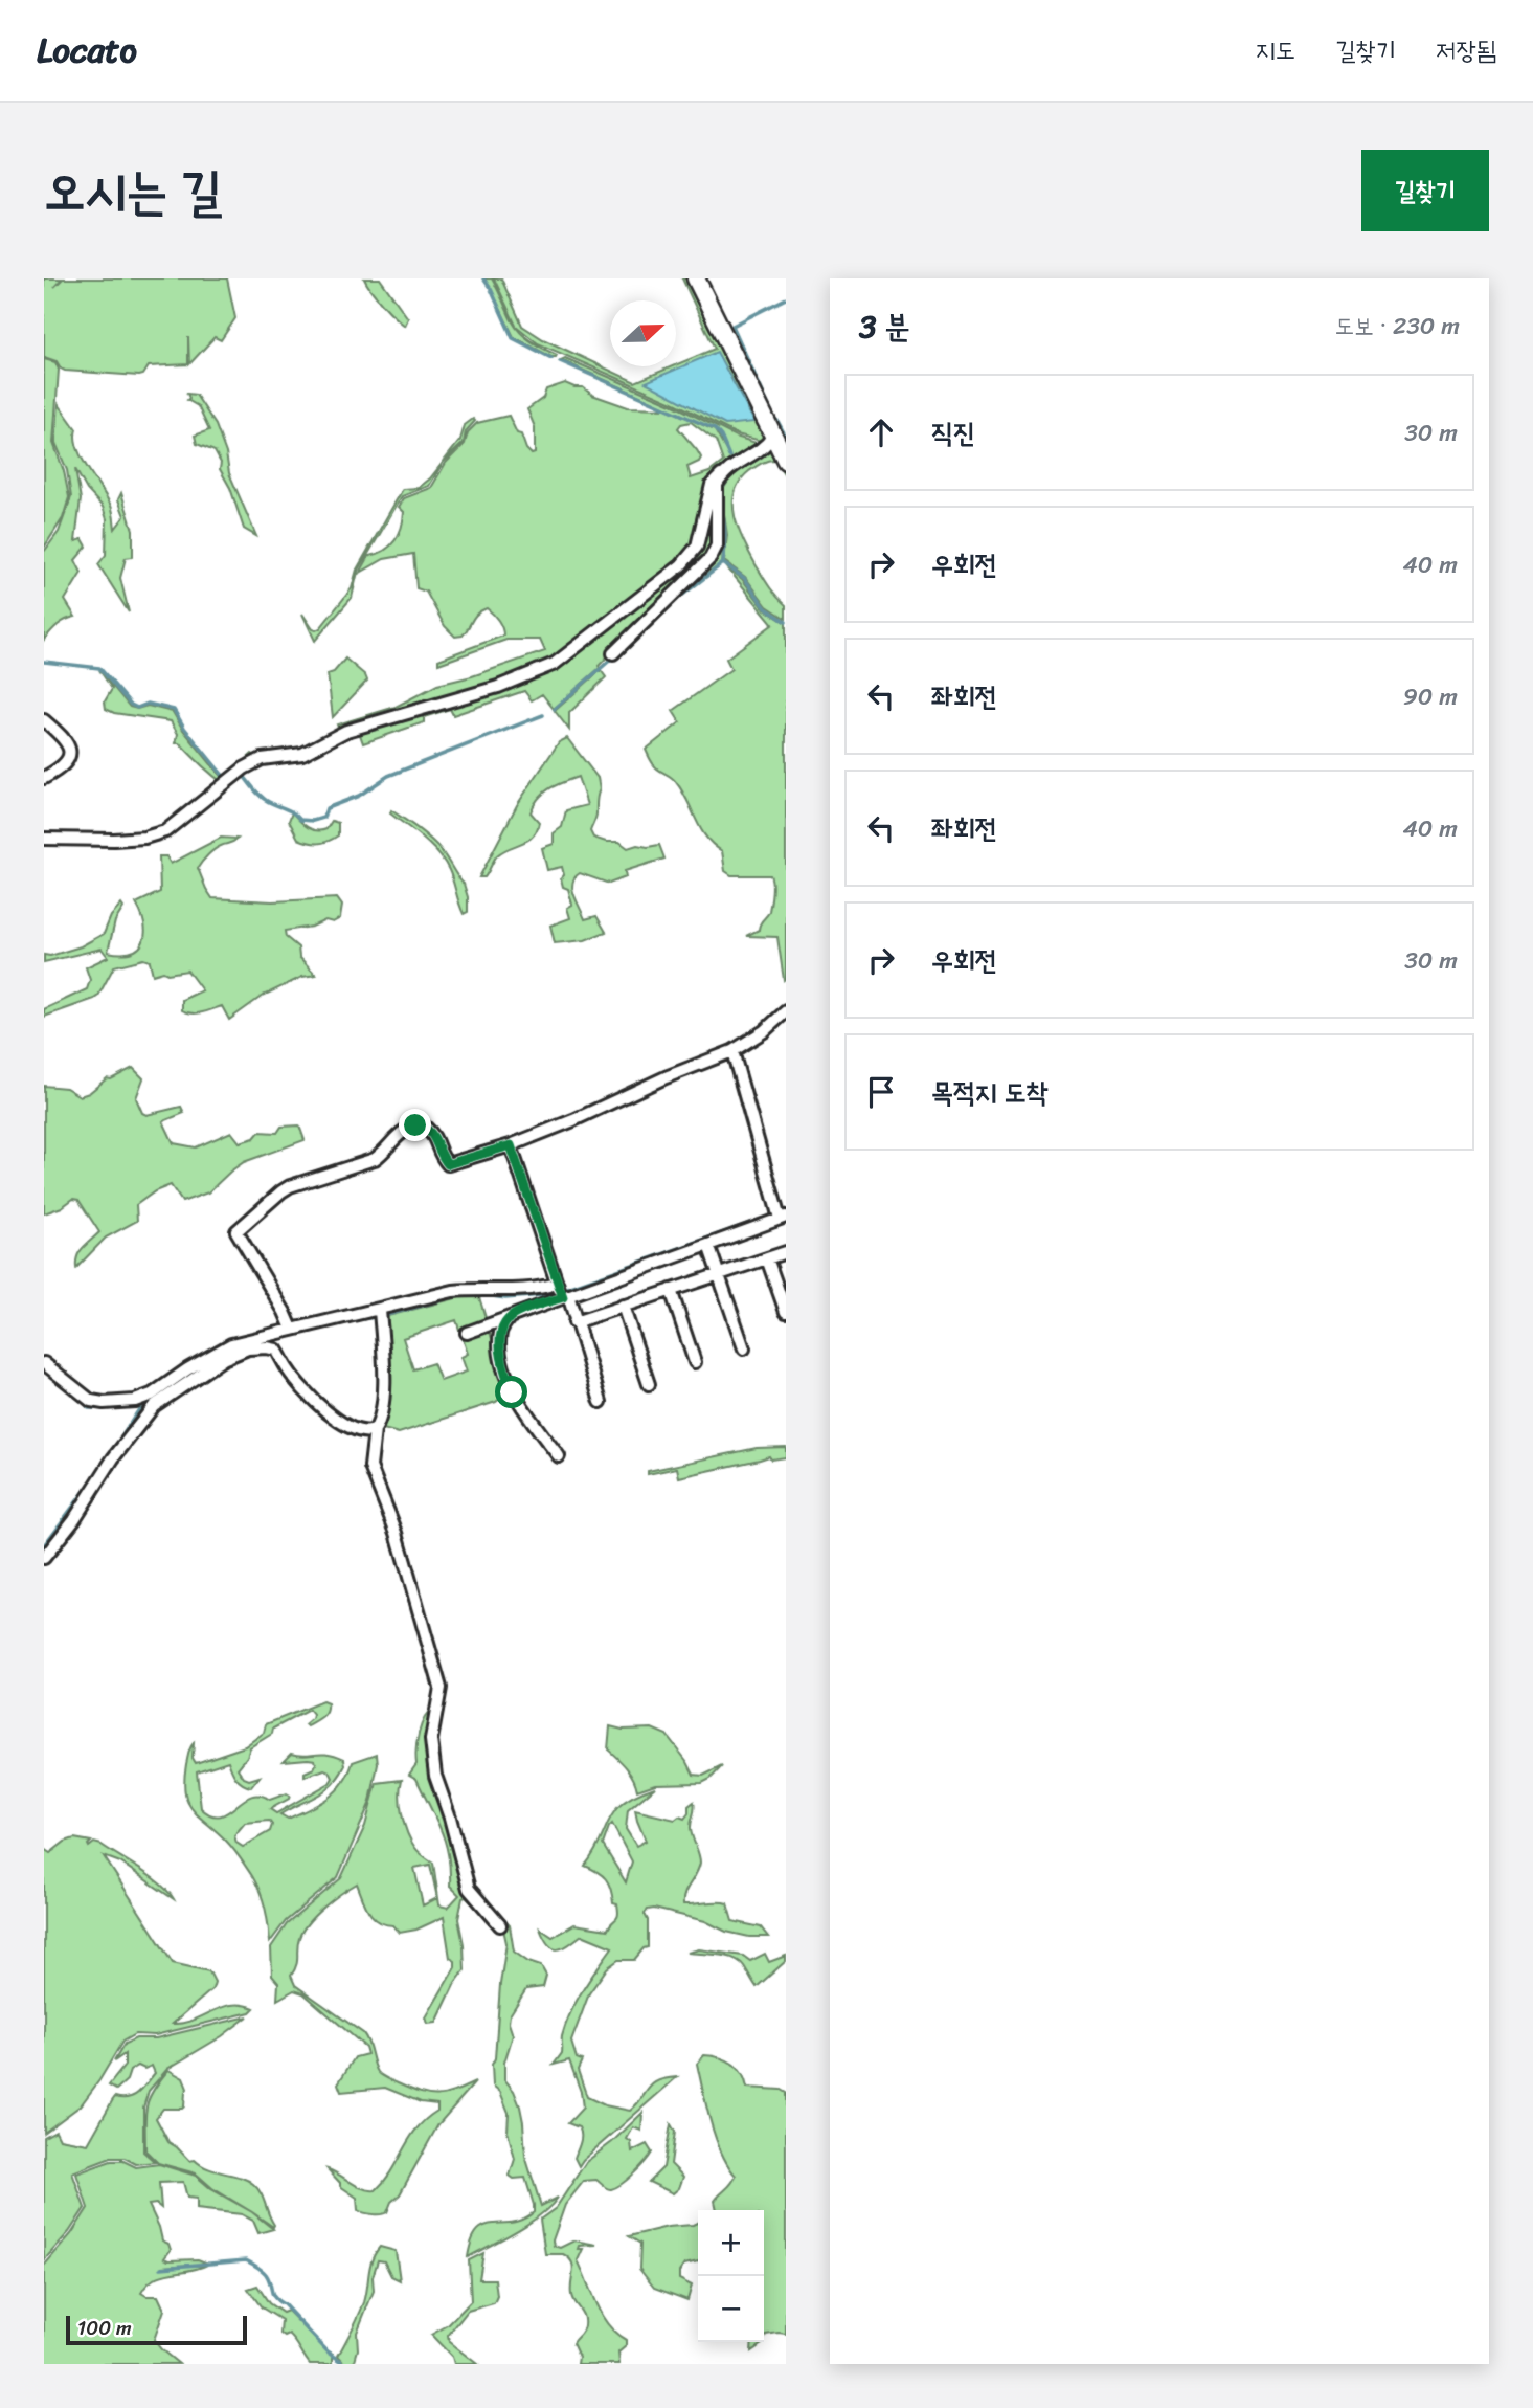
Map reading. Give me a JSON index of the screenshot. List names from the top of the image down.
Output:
{
  "scale_bar": "100 m",
  "north": "right",
  "page": {
    "header": "Locato",
    "nav": ["지도", "길찾기", "저장됨"],
    "title": "오시는 길",
    "buttons": "길찾기",
    "heading": ["3 분", "도보 · 230 m"],
    "list": [
      ["직진", "30 m"],
      ["우회전", "40 m"],
      ["좌회전", "90 m"],
      ["좌회전", "40 m"],
      ["우회전", "30 m"],
      "목적지 도착"
    ],
    "map_buttons": ["+", "−"],
    "scale": "100 m"
  }
}
